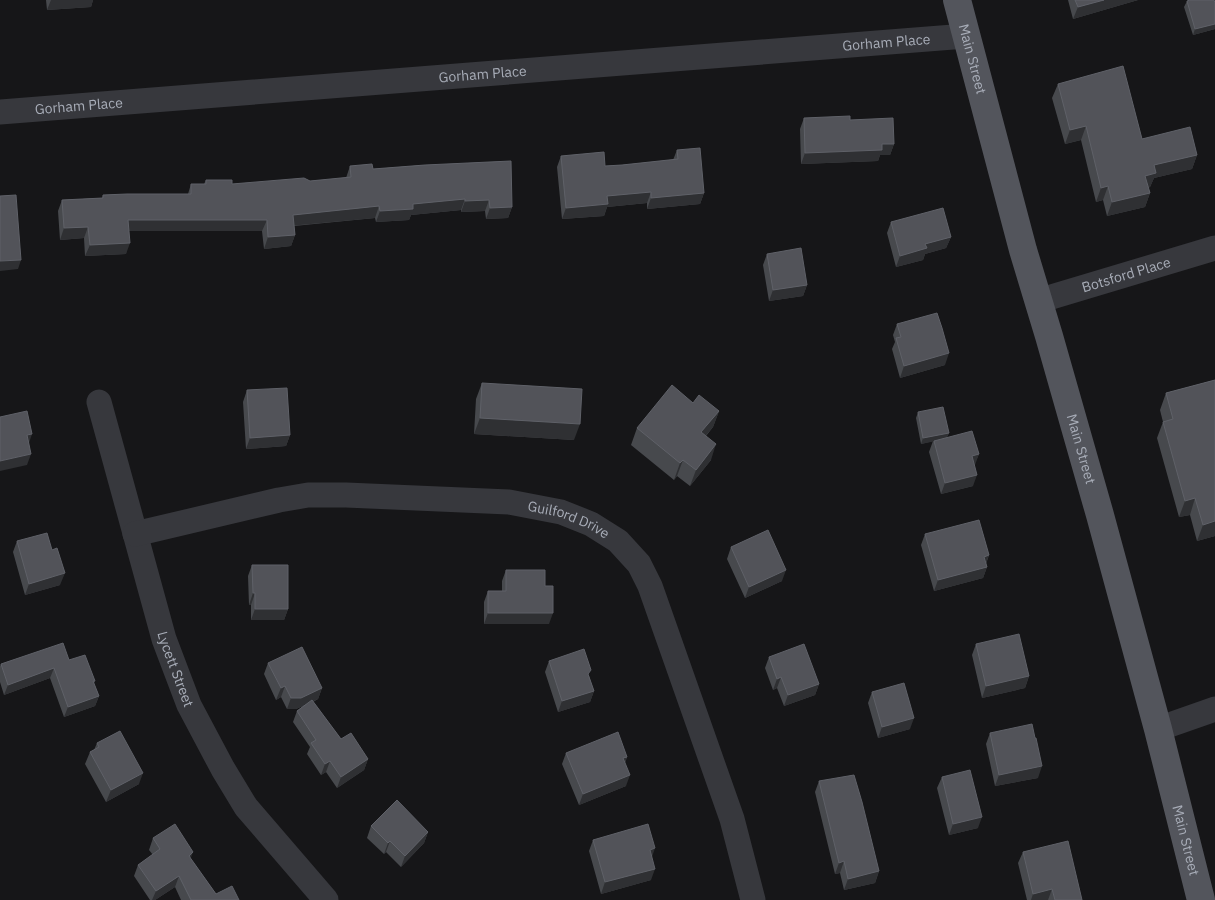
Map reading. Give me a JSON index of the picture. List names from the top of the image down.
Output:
{
  "streets": {
    "main road": ["Main Street"],
    "street": [
      "Gorham Place",
      "Botsford Place",
      "Guilford Drive",
      "Lycett Street"
    ]
  },
  "crossings": [
    ["Gorham Place", "Main Street"],
    ["Main Street", "Botsford Place"],
    ["Guilford Drive", "Lycett Street"]
  ]
}
